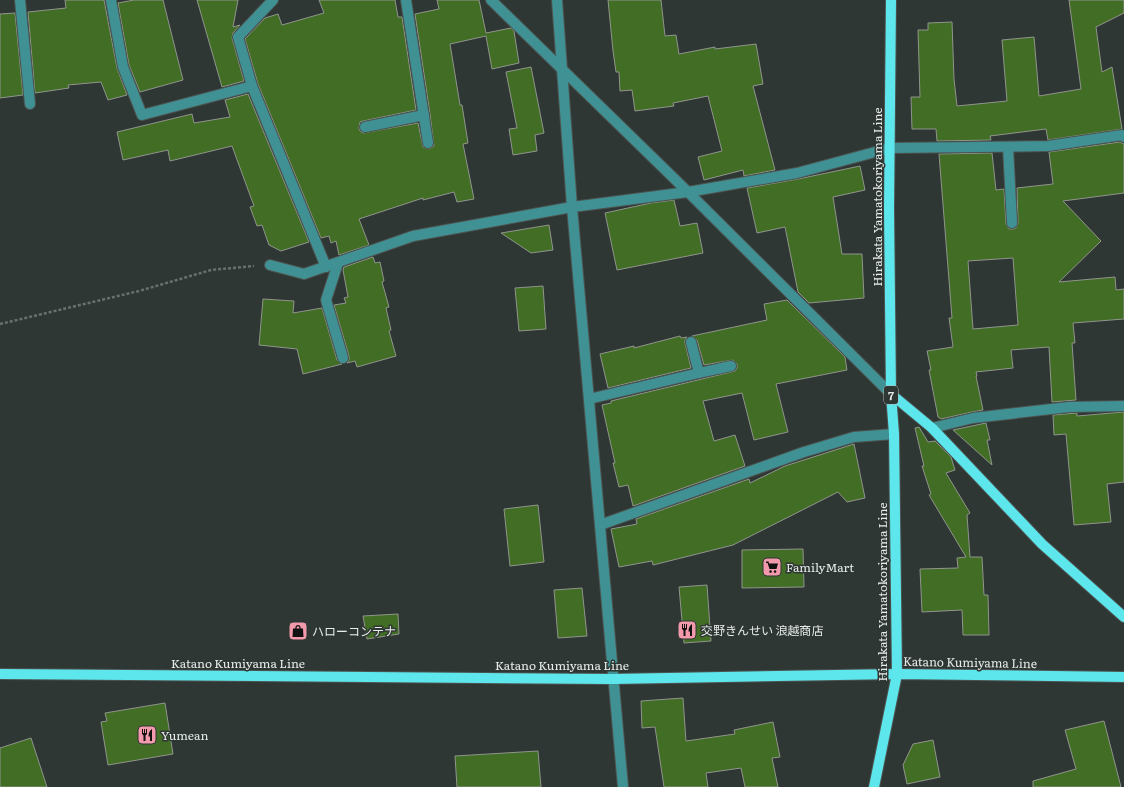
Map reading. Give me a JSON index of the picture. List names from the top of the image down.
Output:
{
  "streets": {
    "main road": ["Hirakata Yamatokoriyama Line", "7", "Katano Kumiyama Line"]
  },
  "crossings": [
    ["Hirakata Yamatokoriyama Line", "7"],
    ["Hirakata Yamatokoriyama Line", "Katano Kumiyama Line"]
  ],
  "places": {
    "supermarket": ["FamilyMart"],
    "restaurant": ["交野きんせい 浪越商店", "Yumean"],
    "shop": ["ハローコンテナ"]
  }
}
